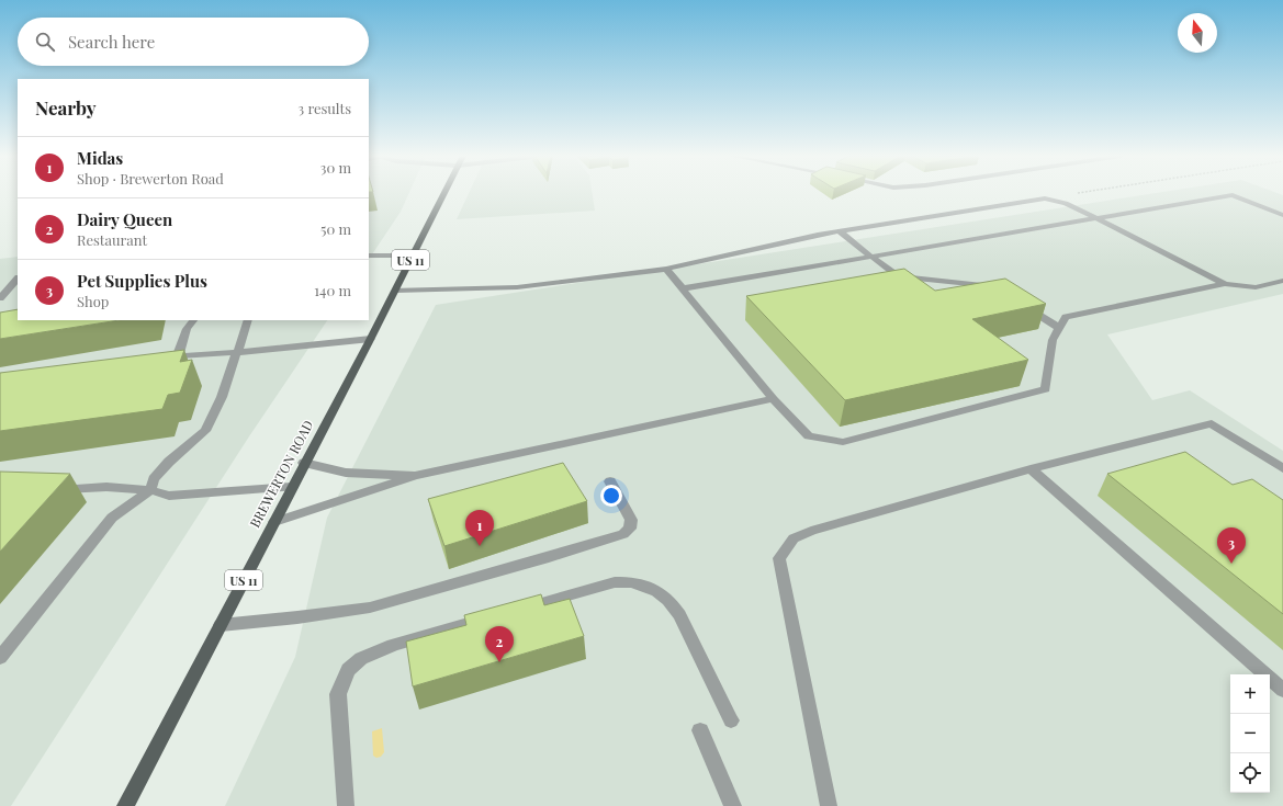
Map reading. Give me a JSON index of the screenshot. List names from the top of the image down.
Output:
{
  "streets": {
    "main road": ["US 11", "BREWERTON ROAD"]
  },
  "north": "top",
  "page": {
    "search": "Search here",
    "heading": ["Nearby", "3 results"],
    "list": [
      {
        "mark": "1",
        "name": "Midas",
        "note": "Shop · Brewerton Road",
        "value": "30 m"
      },
      {
        "mark": "2",
        "name": "Dairy Queen",
        "note": "Restaurant",
        "value": "50 m"
      },
      {
        "mark": "3",
        "name": "Pet Supplies Plus",
        "note": "Shop",
        "value": "140 m"
      }
    ],
    "pins": ["1", "3", "2"],
    "map_buttons": ["+", "−"]
  }
}
